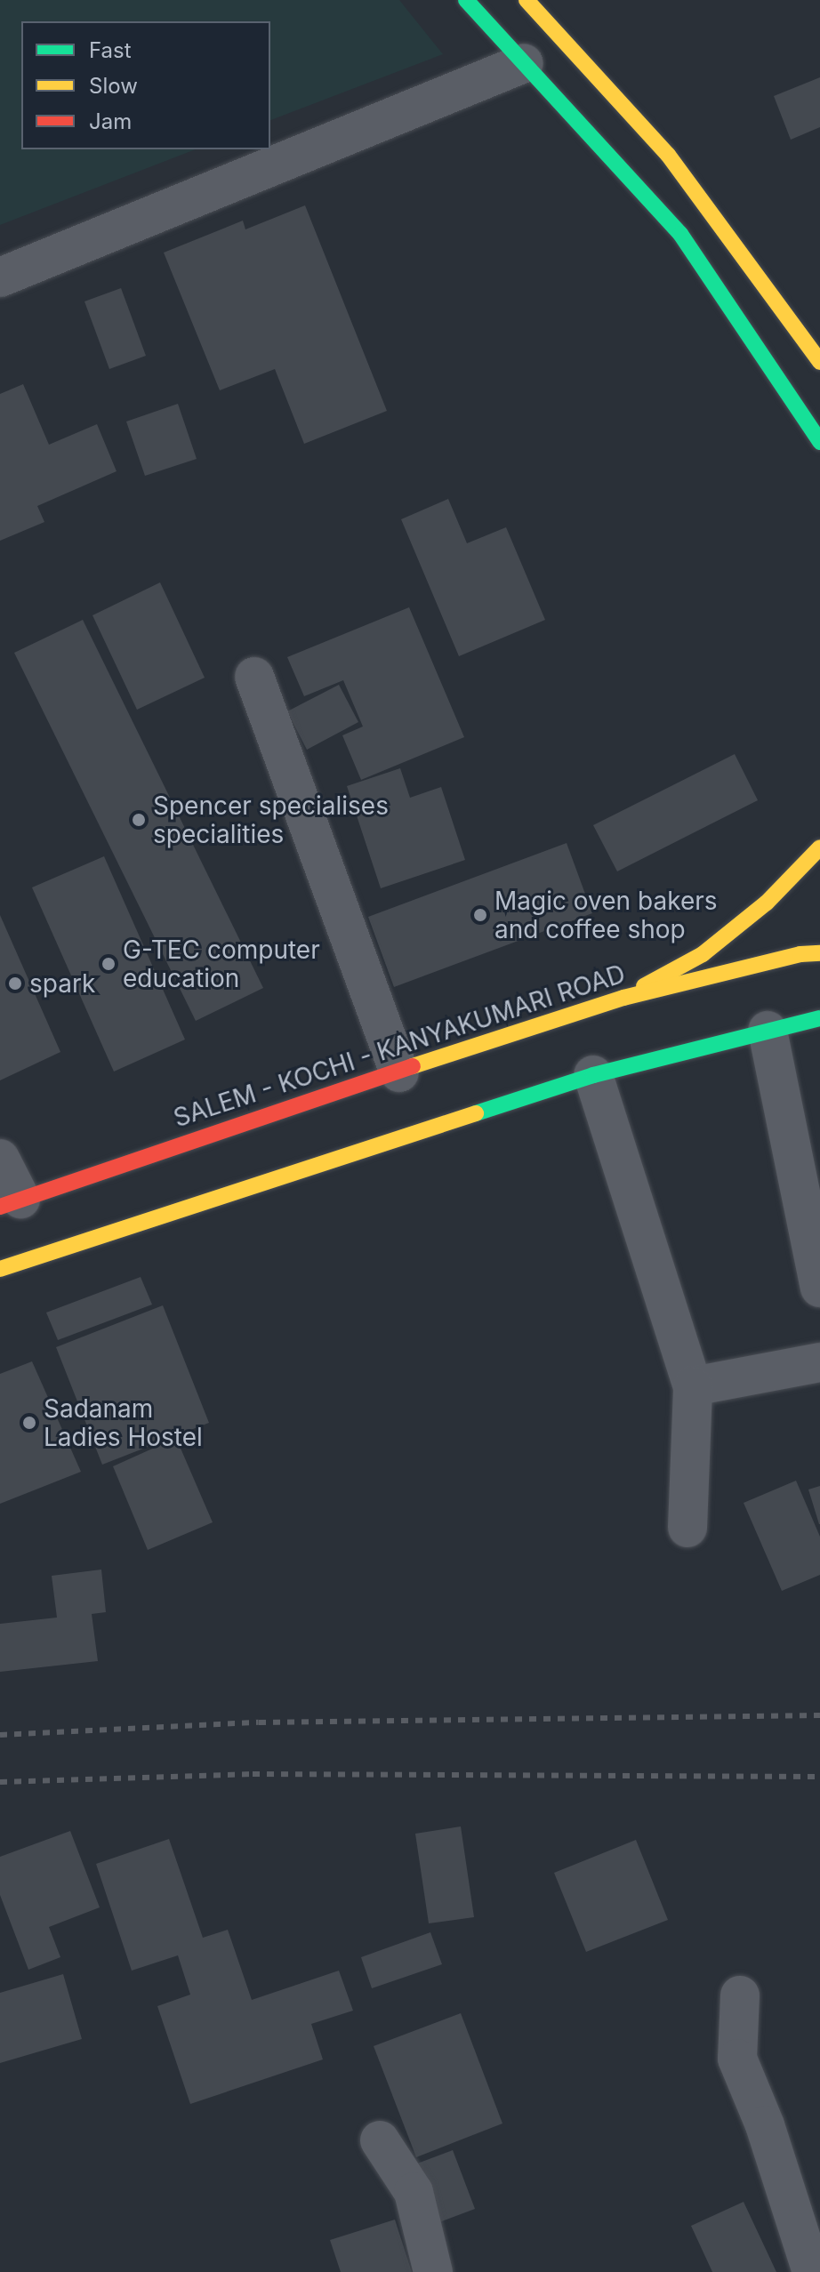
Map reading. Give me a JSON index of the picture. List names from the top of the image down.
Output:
{
  "streets": {
    "main road": ["SALEM - KOCHI - KANYAKUMARI ROAD"]
  },
  "places": [
    "Spencer specialises specialities",
    "Magic oven bakers and coffee shop",
    "G-TEC computer education",
    "spark",
    "Sadanam Ladies Hostel"
  ],
  "legend": ["Fast", "Slow", "Jam"]
}
